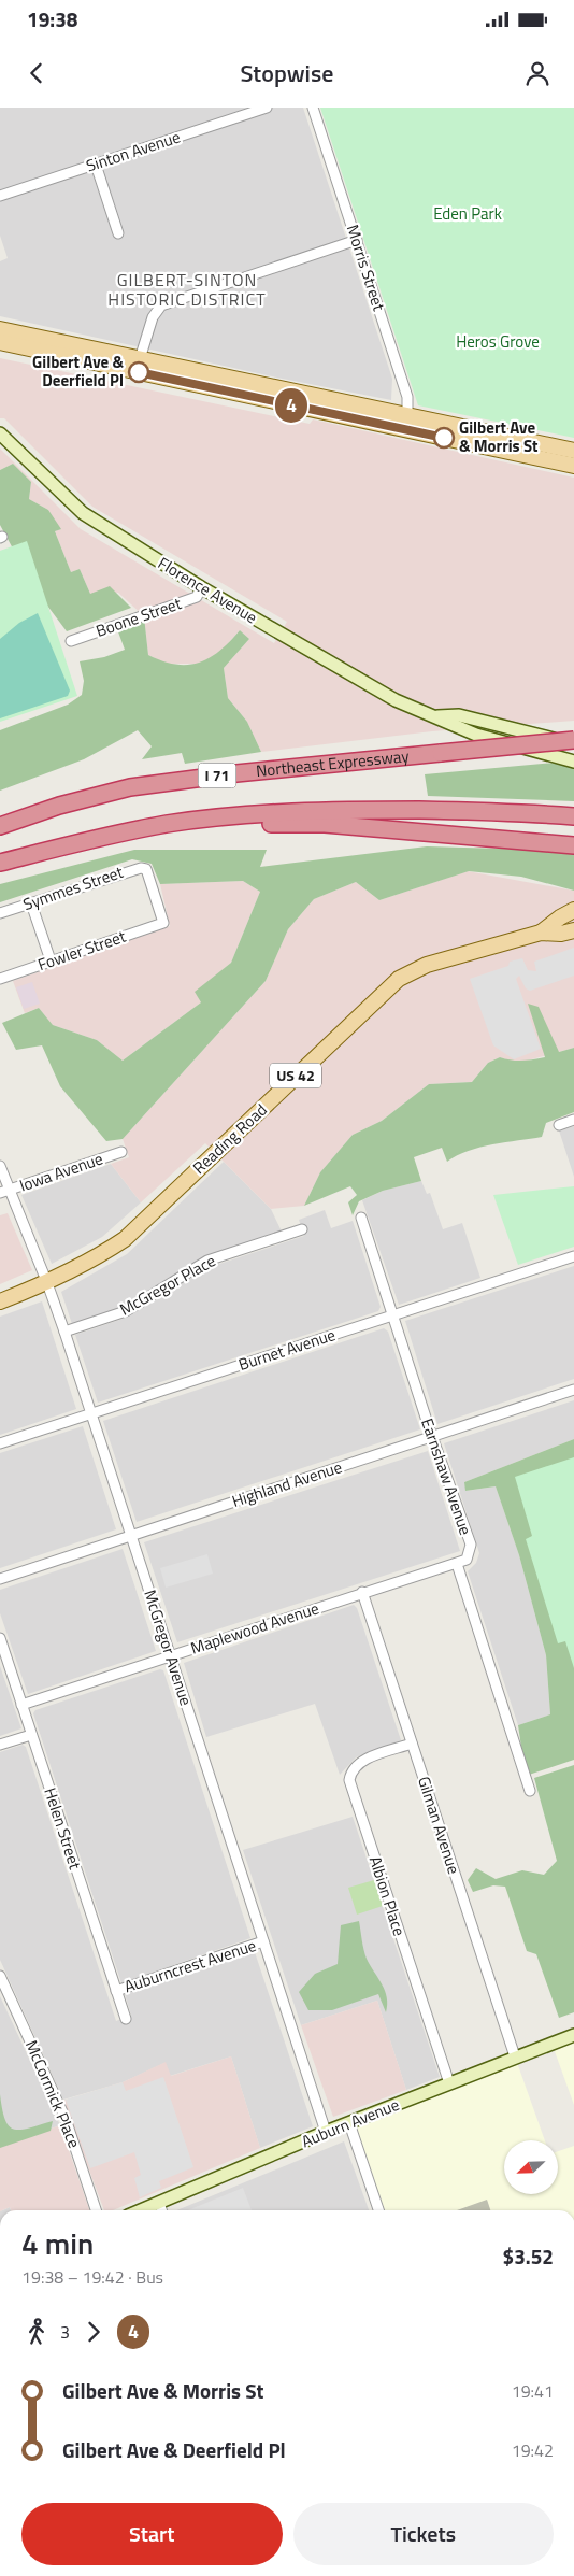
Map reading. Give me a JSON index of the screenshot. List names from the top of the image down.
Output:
{
  "streets": {
    "highway": ["Northeast Expressway", "I 71"],
    "main road": ["US 42", "Reading Road"],
    "street": [
      "Sinton Avenue",
      "Morris Street",
      "Florence Avenue",
      "Boone Street",
      "Symmes Street",
      "Fowler Street",
      "Iowa Avenue",
      "McGregor Place",
      "Burnet Avenue",
      "Earnshaw Avenue",
      "Highland Avenue",
      "Maplewood Avenue",
      "McGregor Avenue",
      "Gilman Avenue",
      "Helen Street",
      "Albion Place",
      "Auburncrest Avenue",
      "McCormick Place",
      "Auburn Avenue"
    ]
  },
  "crossings": [
    ["Florence Avenue", "Boone Street"],
    ["Symmes Street", "Fowler Street"],
    ["Reading Road", "McGregor Avenue"],
    ["Iowa Avenue", "McGregor Avenue"],
    ["McGregor Place", "McGregor Avenue"],
    ["Burnet Avenue", "Earnshaw Avenue"],
    ["Burnet Avenue", "McGregor Avenue"],
    ["Earnshaw Avenue", "Highland Avenue"],
    ["Earnshaw Avenue", "Maplewood Avenue"],
    ["Highland Avenue", "McGregor Avenue"],
    ["Maplewood Avenue", "McGregor Avenue"],
    ["Maplewood Avenue", "Gilman Avenue"],
    ["Maplewood Avenue", "Helen Street"],
    ["McGregor Avenue", "Auburncrest Avenue"],
    ["McGregor Avenue", "Auburn Avenue"],
    ["Gilman Avenue", "Albion Place"],
    ["Gilman Avenue", "Auburn Avenue"],
    ["Helen Street", "Auburncrest Avenue"],
    ["Albion Place", "Auburn Avenue"]
  ],
  "districts": ["GILBERT-SINTON HISTORIC DISTRICT"],
  "parks": ["Eden Park", "Heros Grove"],
  "places": ["Gilbert Ave & Deerfield Pl", "Gilbert Ave & Morris St"],
  "lines": ["bus line 4"],
  "north": "bottom left",
  "page": {
    "status": "19:38",
    "header": "Stopwise",
    "on_map": "4",
    "heading": ["4 min", "19:38 – 19:42 · Bus", "$3.52"],
    "legs": ["3", "4"],
    "list": [
      {
        "name": "Gilbert Ave & Morris St",
        "value": "19:41"
      },
      {
        "name": "Gilbert Ave & Deerfield Pl",
        "value": "19:42"
      }
    ],
    "buttons": ["Start", "Tickets"]
  }
}
